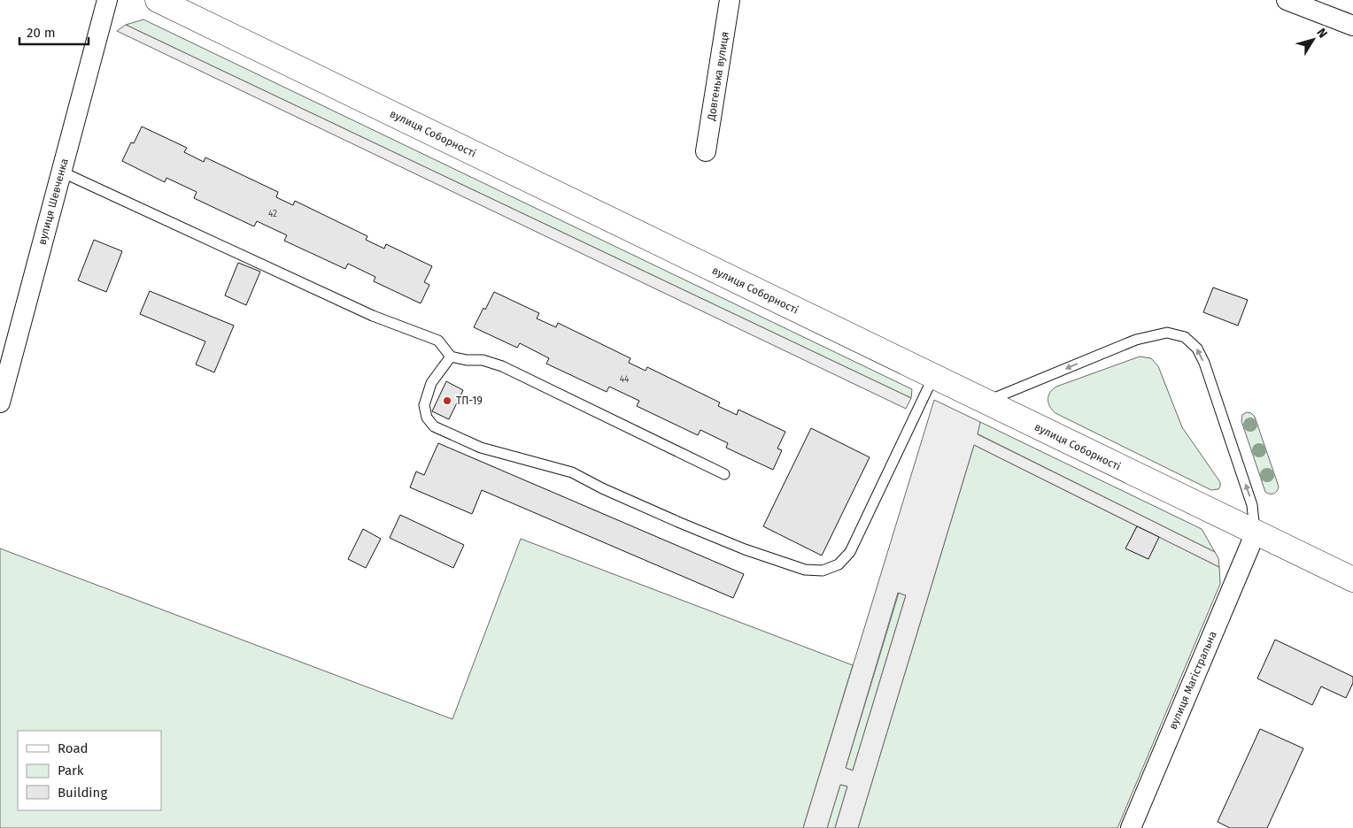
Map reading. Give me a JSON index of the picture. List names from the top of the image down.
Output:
{
  "streets": {
    "main road": ["вулиця Соборності"],
    "street": ["Довгенька вулиця", "вулиця Шевченка", "вулиця Магістральна"]
  },
  "crossings": [
    ["вулиця Соборності", "вулиця Магістральна"]
  ],
  "places": ["ТП-19"],
  "house_numbers": ["42", "44"],
  "legend": ["Road", "Park", "Building"],
  "scale_bar": "20 m",
  "north": "top right"
}
